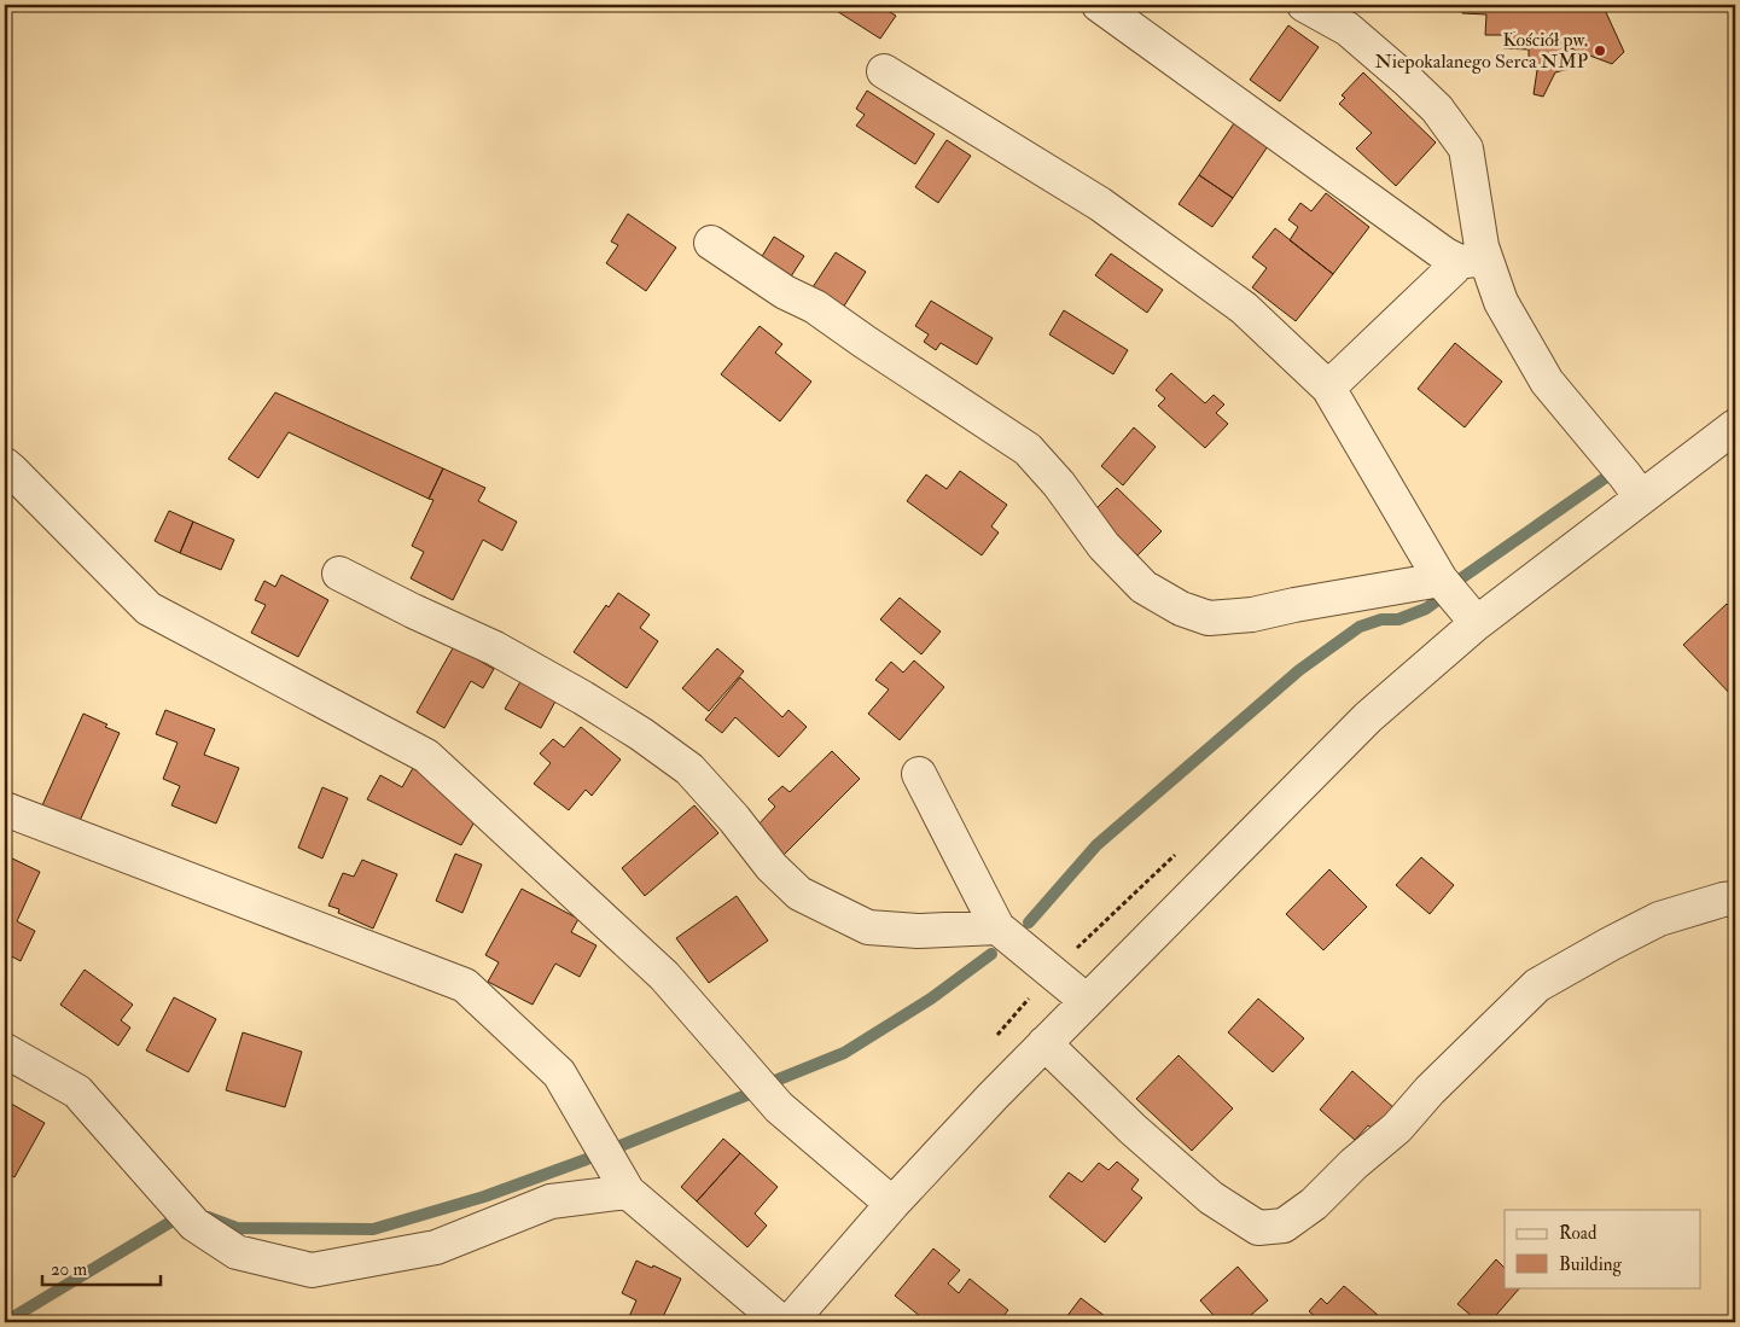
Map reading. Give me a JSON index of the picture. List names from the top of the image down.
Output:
{
  "places": ["Kościół pw. Niepokalanego Serca NMP"],
  "legend": ["Road", "Building"],
  "scale_bar": "20 m"
}
